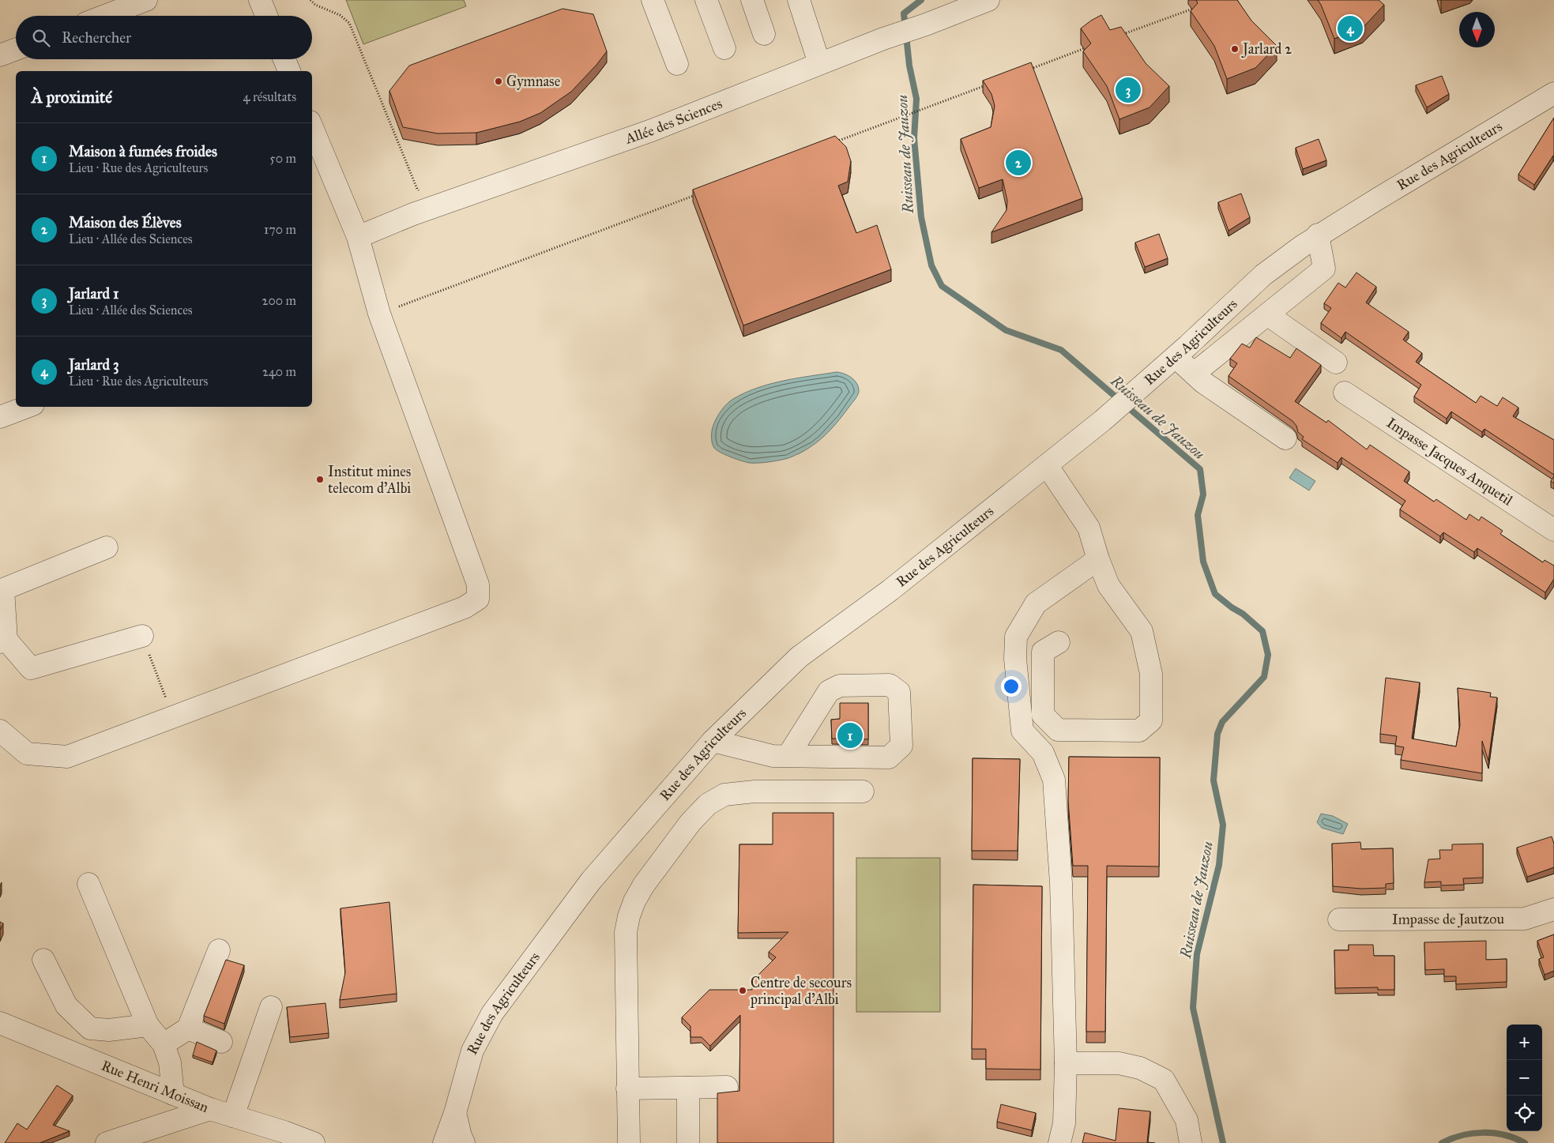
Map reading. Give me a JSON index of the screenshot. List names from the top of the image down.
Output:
{
  "streets": {
    "street": [
      "Allée des Sciences",
      "Rue des Agriculteurs",
      "Impasse Jacques Anquetil",
      "Impasse de Jautzou",
      "Rue Henri Moissan"
    ]
  },
  "water": ["Ruisseau de Jauzou"],
  "places": [
    "Jarlard 2",
    "Gymnase",
    "Institut mines telecom d'Albi",
    "Centre de secours principal d'Albi"
  ],
  "north": "bottom",
  "page": {
    "pins": [
      "4",
      "3",
      "2",
      "1"
    ],
    "search": "Rechercher",
    "heading": ["À proximité", "4 résultats"],
    "list": [
      {
        "mark": "1",
        "name": "Maison à fumées froides",
        "note": "Lieu · Rue des Agriculteurs",
        "value": "50 m"
      },
      {
        "mark": "2",
        "name": "Maison des Élèves",
        "note": "Lieu · Allée des Sciences",
        "value": "170 m"
      },
      {
        "mark": "3",
        "name": "Jarlard 1",
        "note": "Lieu · Allée des Sciences",
        "value": "200 m"
      },
      {
        "mark": "4",
        "name": "Jarlard 3",
        "note": "Lieu · Rue des Agriculteurs",
        "value": "240 m"
      }
    ],
    "map_buttons": ["+", "−"]
  }
}
